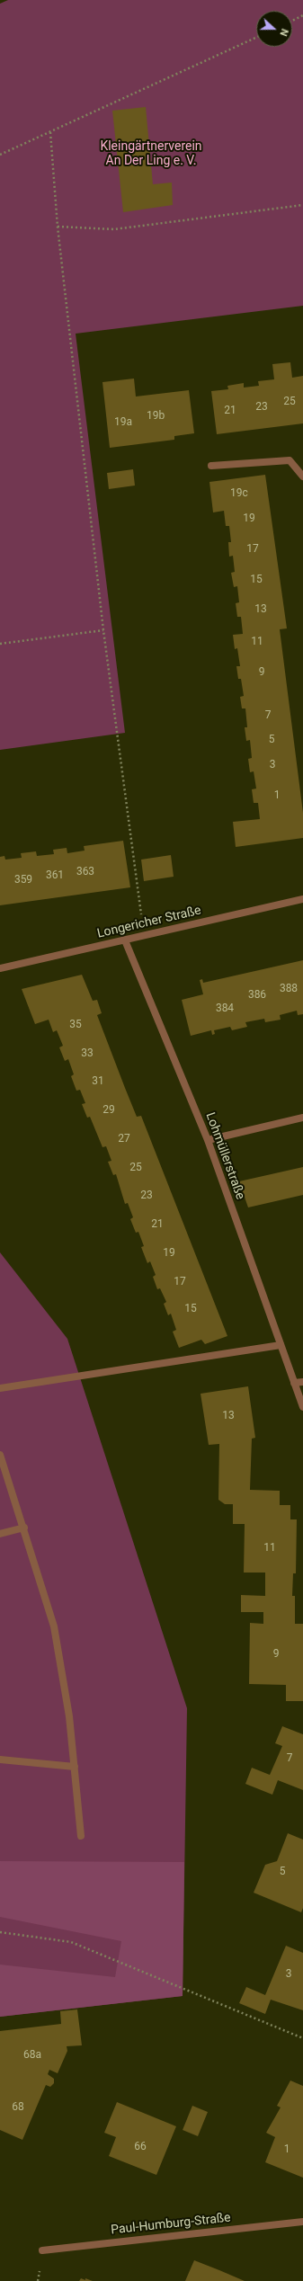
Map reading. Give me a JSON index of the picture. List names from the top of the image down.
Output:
{
  "streets": {
    "street": ["Longericher Straße", "Lohmüllerstraße", "Paul-Humburg-Straße"]
  },
  "crossings": [
    ["Longericher Straße", "Lohmüllerstraße"]
  ],
  "parks": ["Kleingärtnerverein An Der Ling e. V."],
  "house_numbers": [
    "25",
    "23",
    "21",
    "19b",
    "19a",
    "19c",
    "19",
    "17",
    "15",
    "13",
    "11",
    "9",
    "7",
    "5",
    "3",
    "1",
    "363",
    "361",
    "359",
    "388",
    "386",
    "384",
    "35",
    "33",
    "31",
    "29",
    "27",
    "25",
    "23",
    "21",
    "19",
    "17",
    "15",
    "13",
    "11",
    "9",
    "7",
    "5",
    "3",
    "68a",
    "68",
    "66",
    "1"
  ],
  "north": "right"
}
